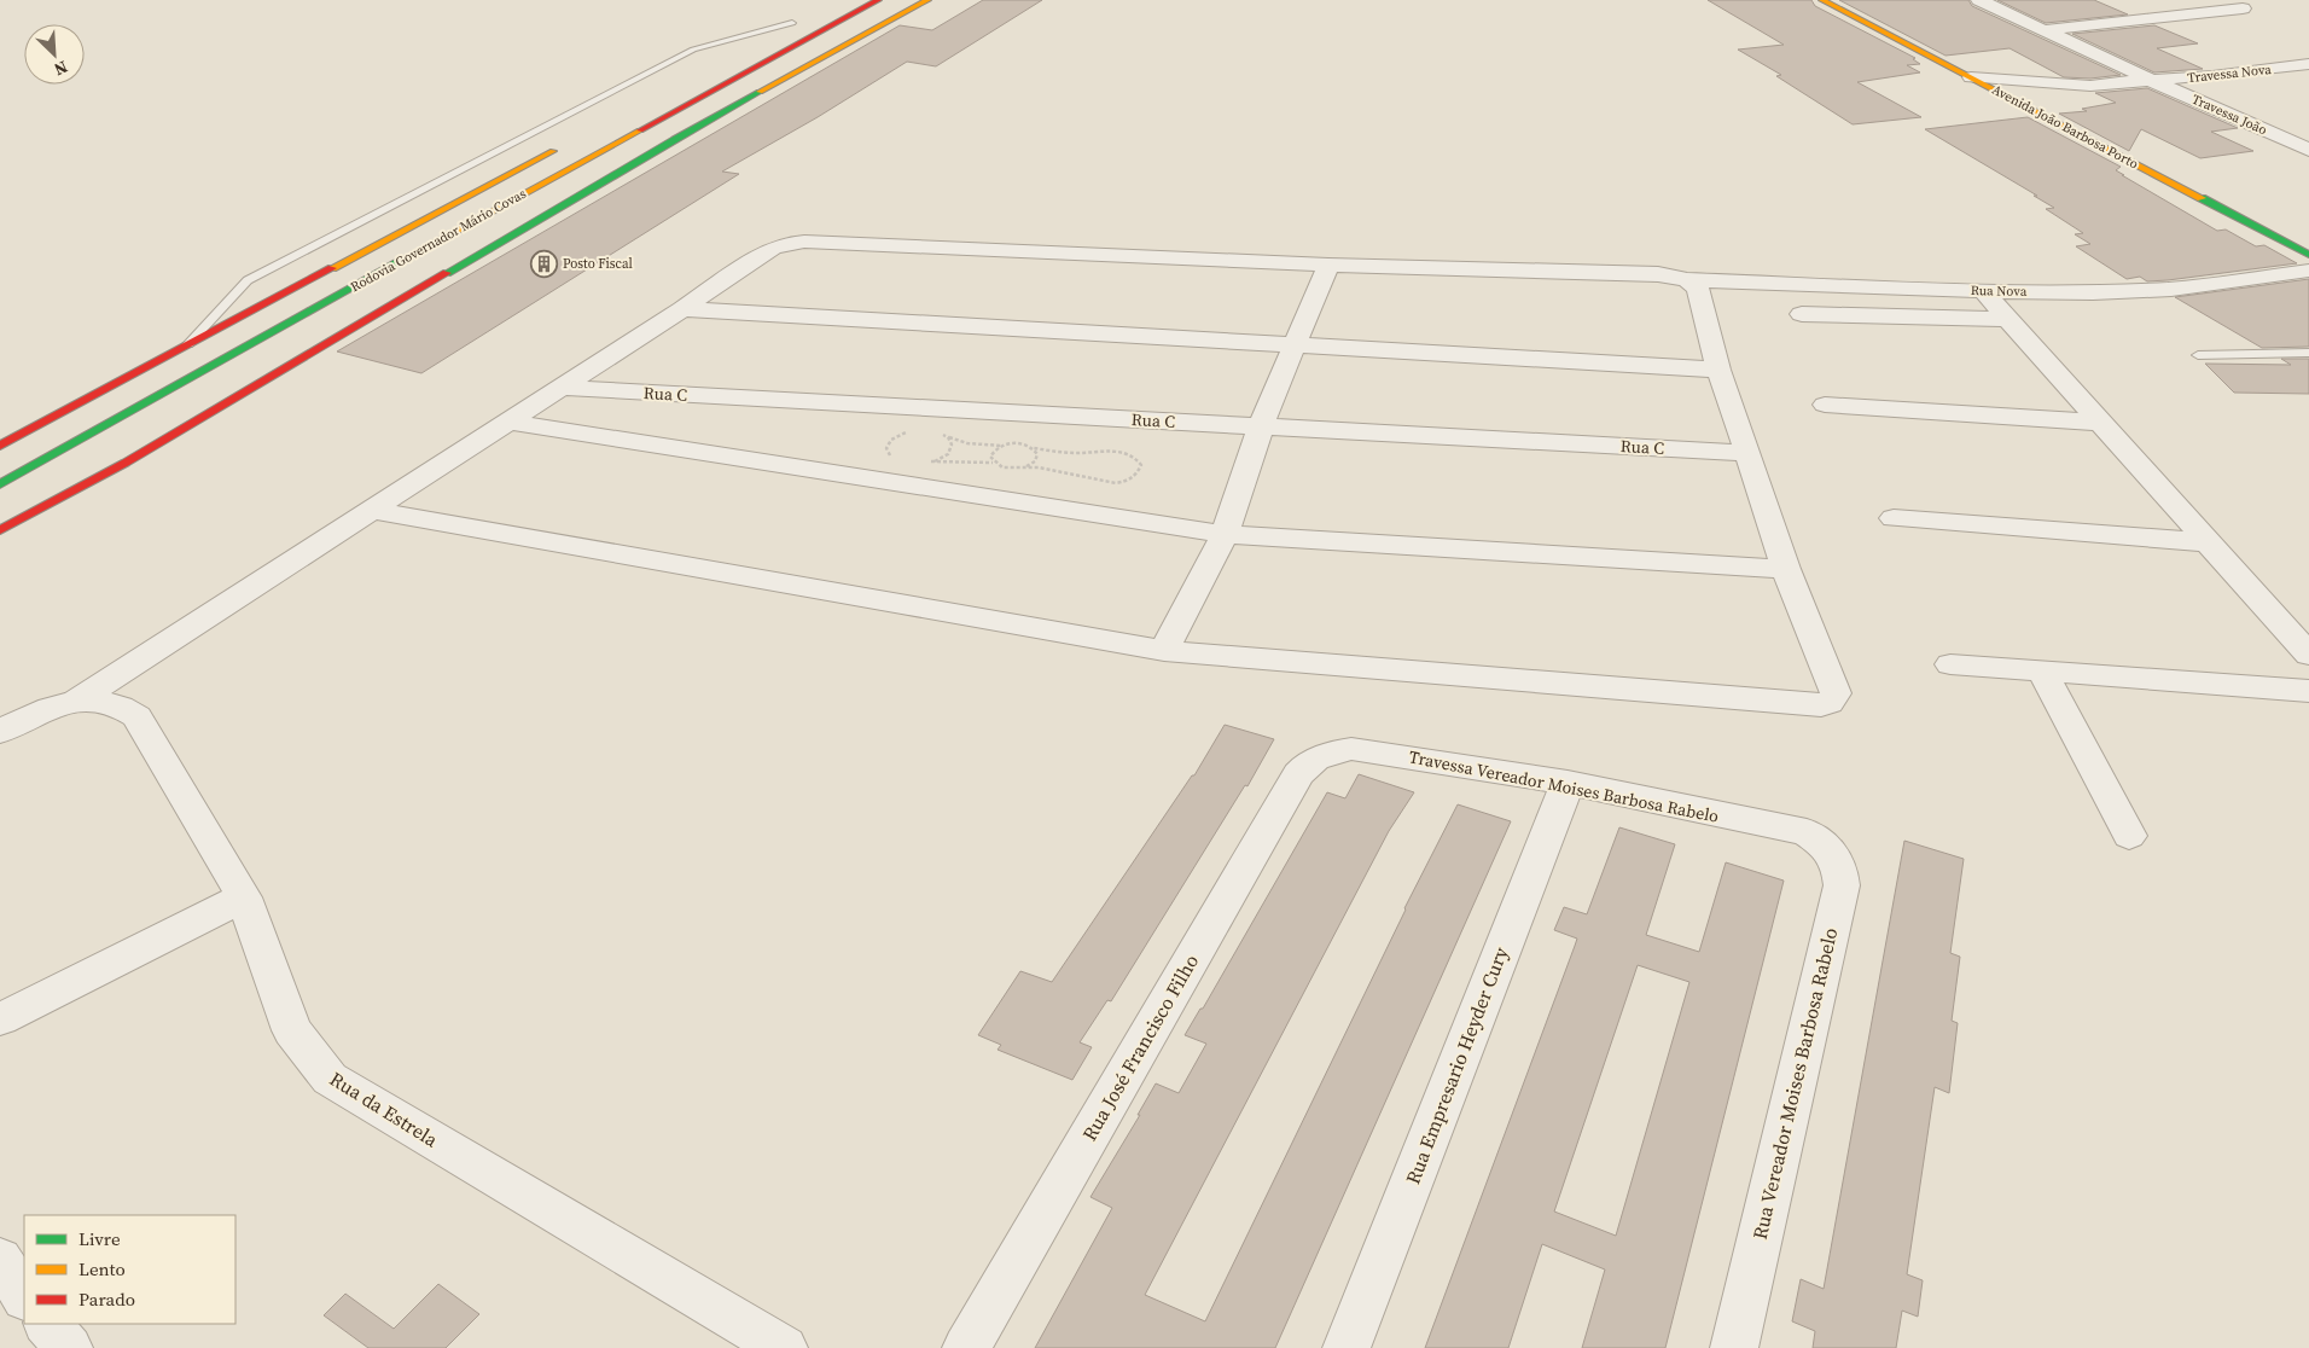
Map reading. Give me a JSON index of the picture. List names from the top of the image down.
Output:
{
  "streets": {
    "main road": ["Avenida João Barbosa Porto", "Rodovia Governador Mário Covas"],
    "street": [
      "Travessa Nova",
      "Travessa João",
      "Rua Nova",
      "Rua C",
      "Travessa Vereador Moises Barbosa Rabelo",
      "Rua José Francisco Filho",
      "Rua Empresario Heyder Cury",
      "Rua Vereador Moises Barbosa Rabelo",
      "Rua da Estrela"
    ]
  },
  "crossings": [
    ["Travessa Nova", "Travessa João"],
    ["Travessa Nova", "Avenida João Barbosa Porto"],
    ["Rua Nova", "Rua C"],
    ["Rua Nova", "Rua da Estrela"],
    ["Travessa Vereador Moises Barbosa Rabelo", "Rua José Francisco Filho"],
    ["Travessa Vereador Moises Barbosa Rabelo", "Rua Empresario Heyder Cury"],
    ["Travessa Vereador Moises Barbosa Rabelo", "Rua Vereador Moises Barbosa Rabelo"]
  ],
  "places": {
    "building": ["Posto Fiscal"]
  },
  "legend": ["Livre", "Lento", "Parado"],
  "north": "bottom right"
}
